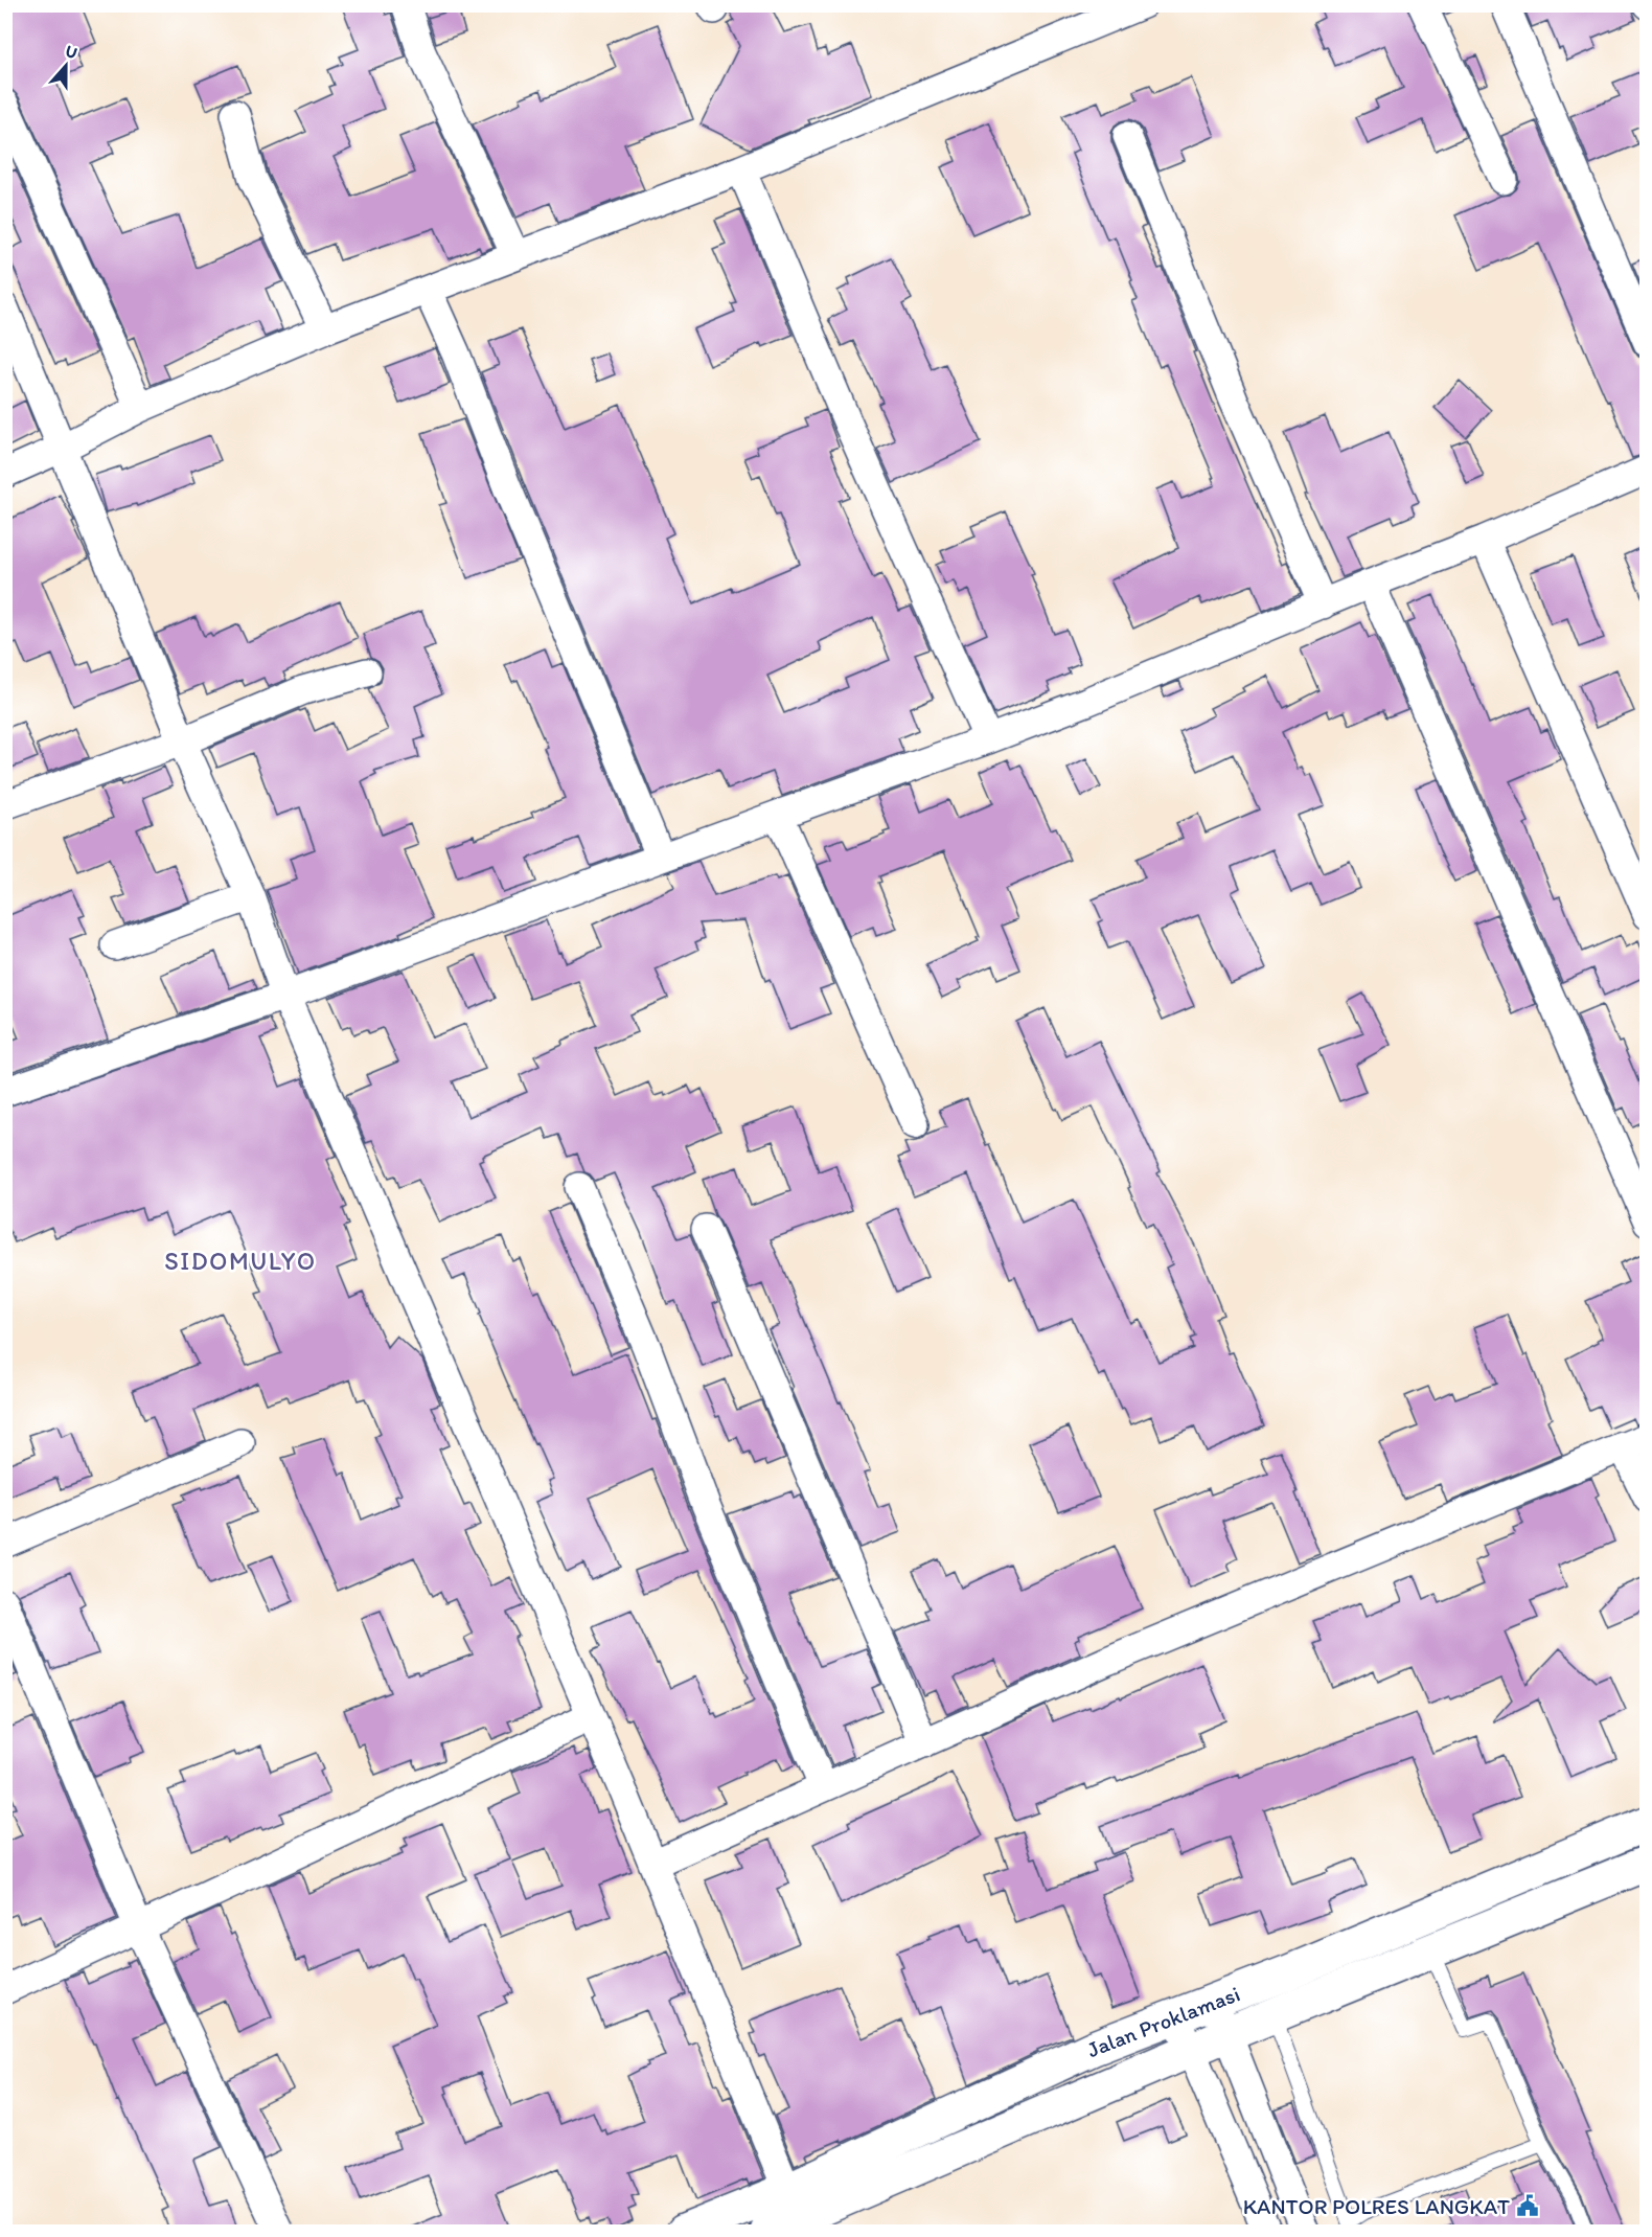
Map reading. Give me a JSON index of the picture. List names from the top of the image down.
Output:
{
  "streets": {
    "street": ["Jalan Proklamasi"]
  },
  "districts": ["SIDOMULYO"],
  "places": {
    "public building": ["KANTOR POLRES LANGKAT"]
  },
  "north": "top"
}
